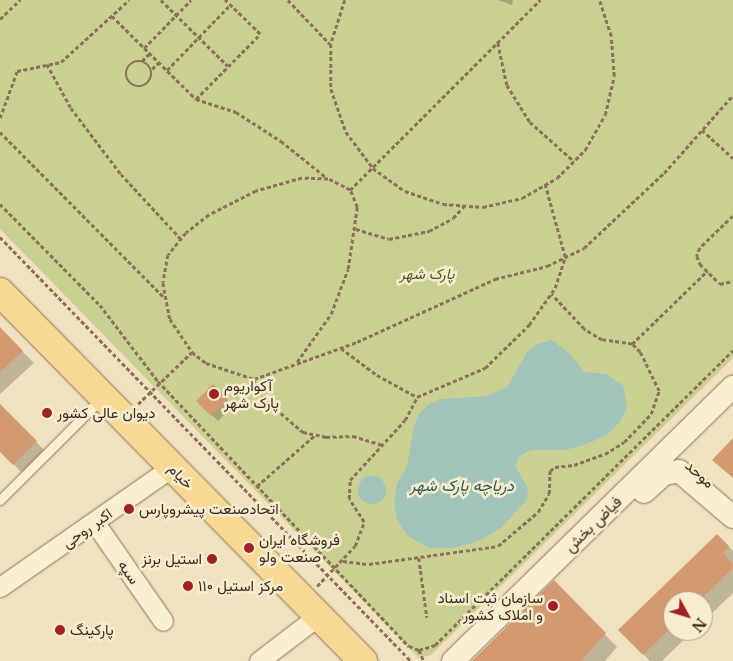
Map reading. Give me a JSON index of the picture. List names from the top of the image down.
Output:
{
  "streets": {
    "main road": ["خیام"],
    "street": [
      "موحد",
      "فیاض بخش",
      "اکبر روحی",
      "سپه"
    ]
  },
  "crossings": [
    ["موحد", "فیاض بخش"],
    ["خیام", "اکبر روحی"],
    ["اکبر روحی", "سپه"]
  ],
  "water": ["دریاچه پارک شهر"],
  "parks": ["پارک شهر"],
  "places": [
    "آکواریوم پارک شهر",
    "دیوان عالی کشور",
    "اتحادصنعت پیشروپارس",
    "فروشگاه ایران صنعت ولو",
    "استیل برنز",
    "مرکز استیل ۱۱۰",
    "سازمان ثبت اسناد و املاک کشور",
    "پارکینگ"
  ],
  "north": "bottom right"
}
